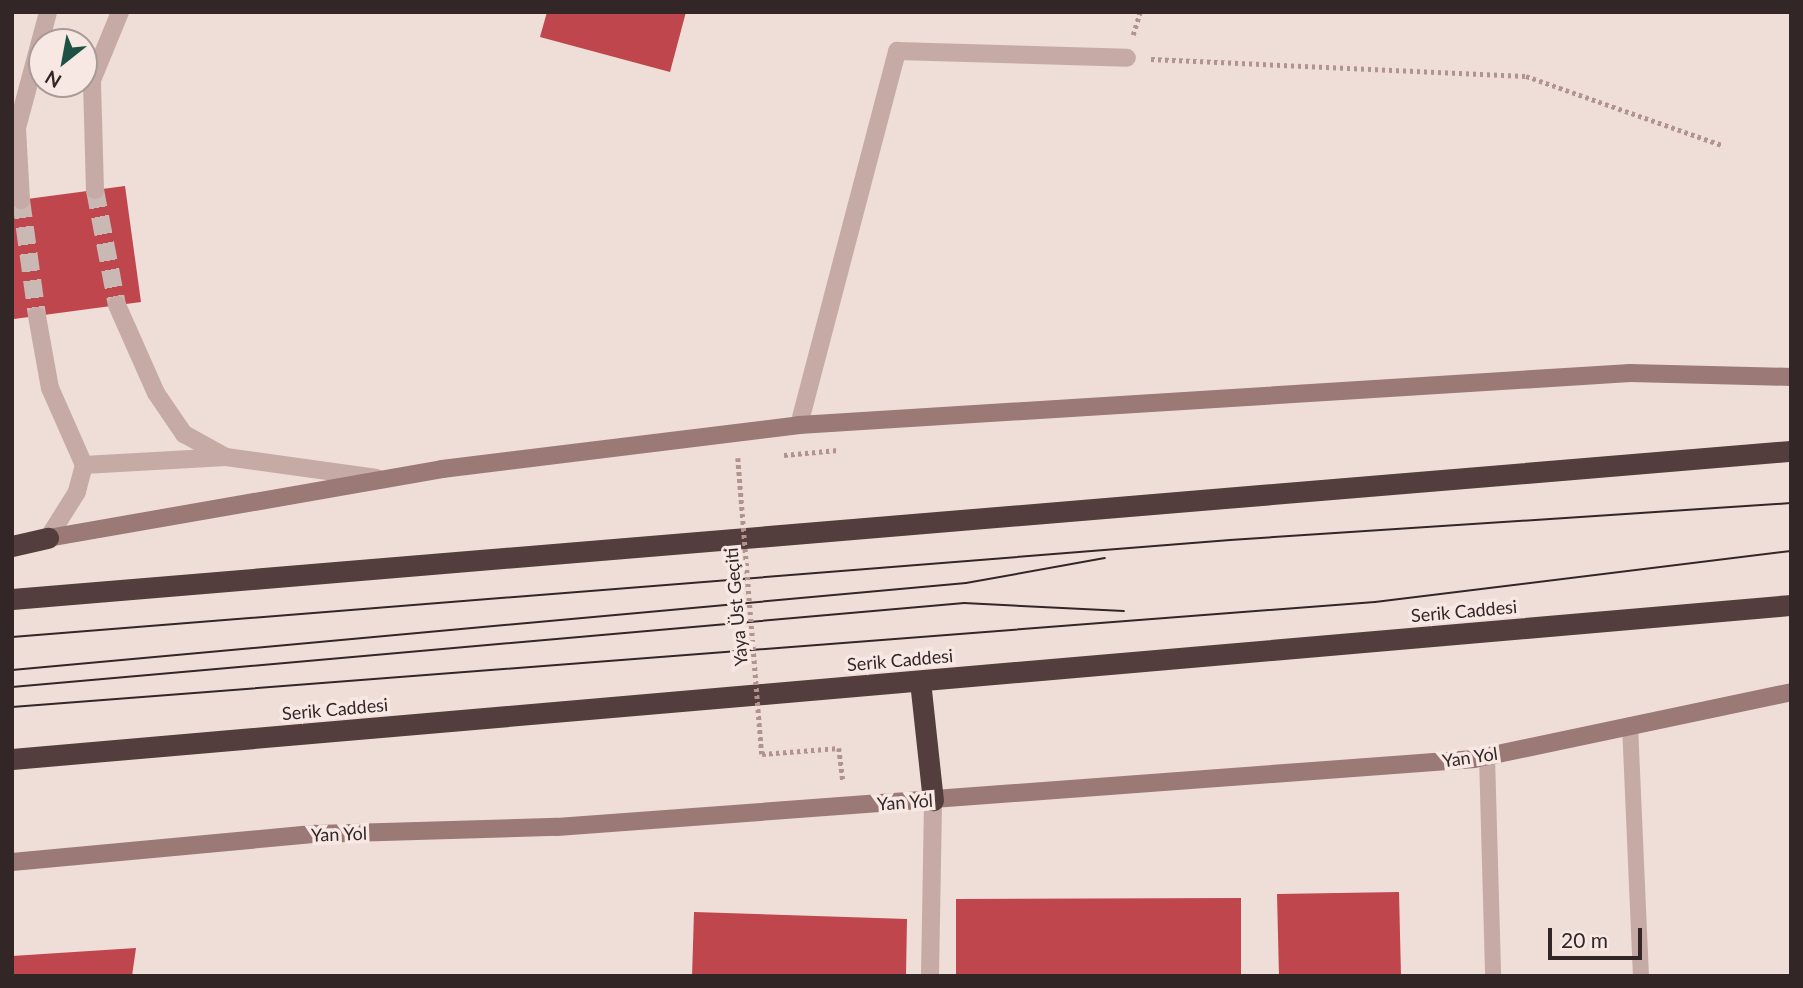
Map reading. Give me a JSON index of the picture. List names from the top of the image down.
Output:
{
  "streets": {
    "highway": ["Serik Caddesi"],
    "street": ["Yan Yol"],
    "path": ["Yaya Üst Geçiti"]
  },
  "crossings": [
    ["Yaya Üst Geçiti", "Yan Yol"]
  ],
  "scale_bar": "20 m",
  "north": "bottom left"
}
